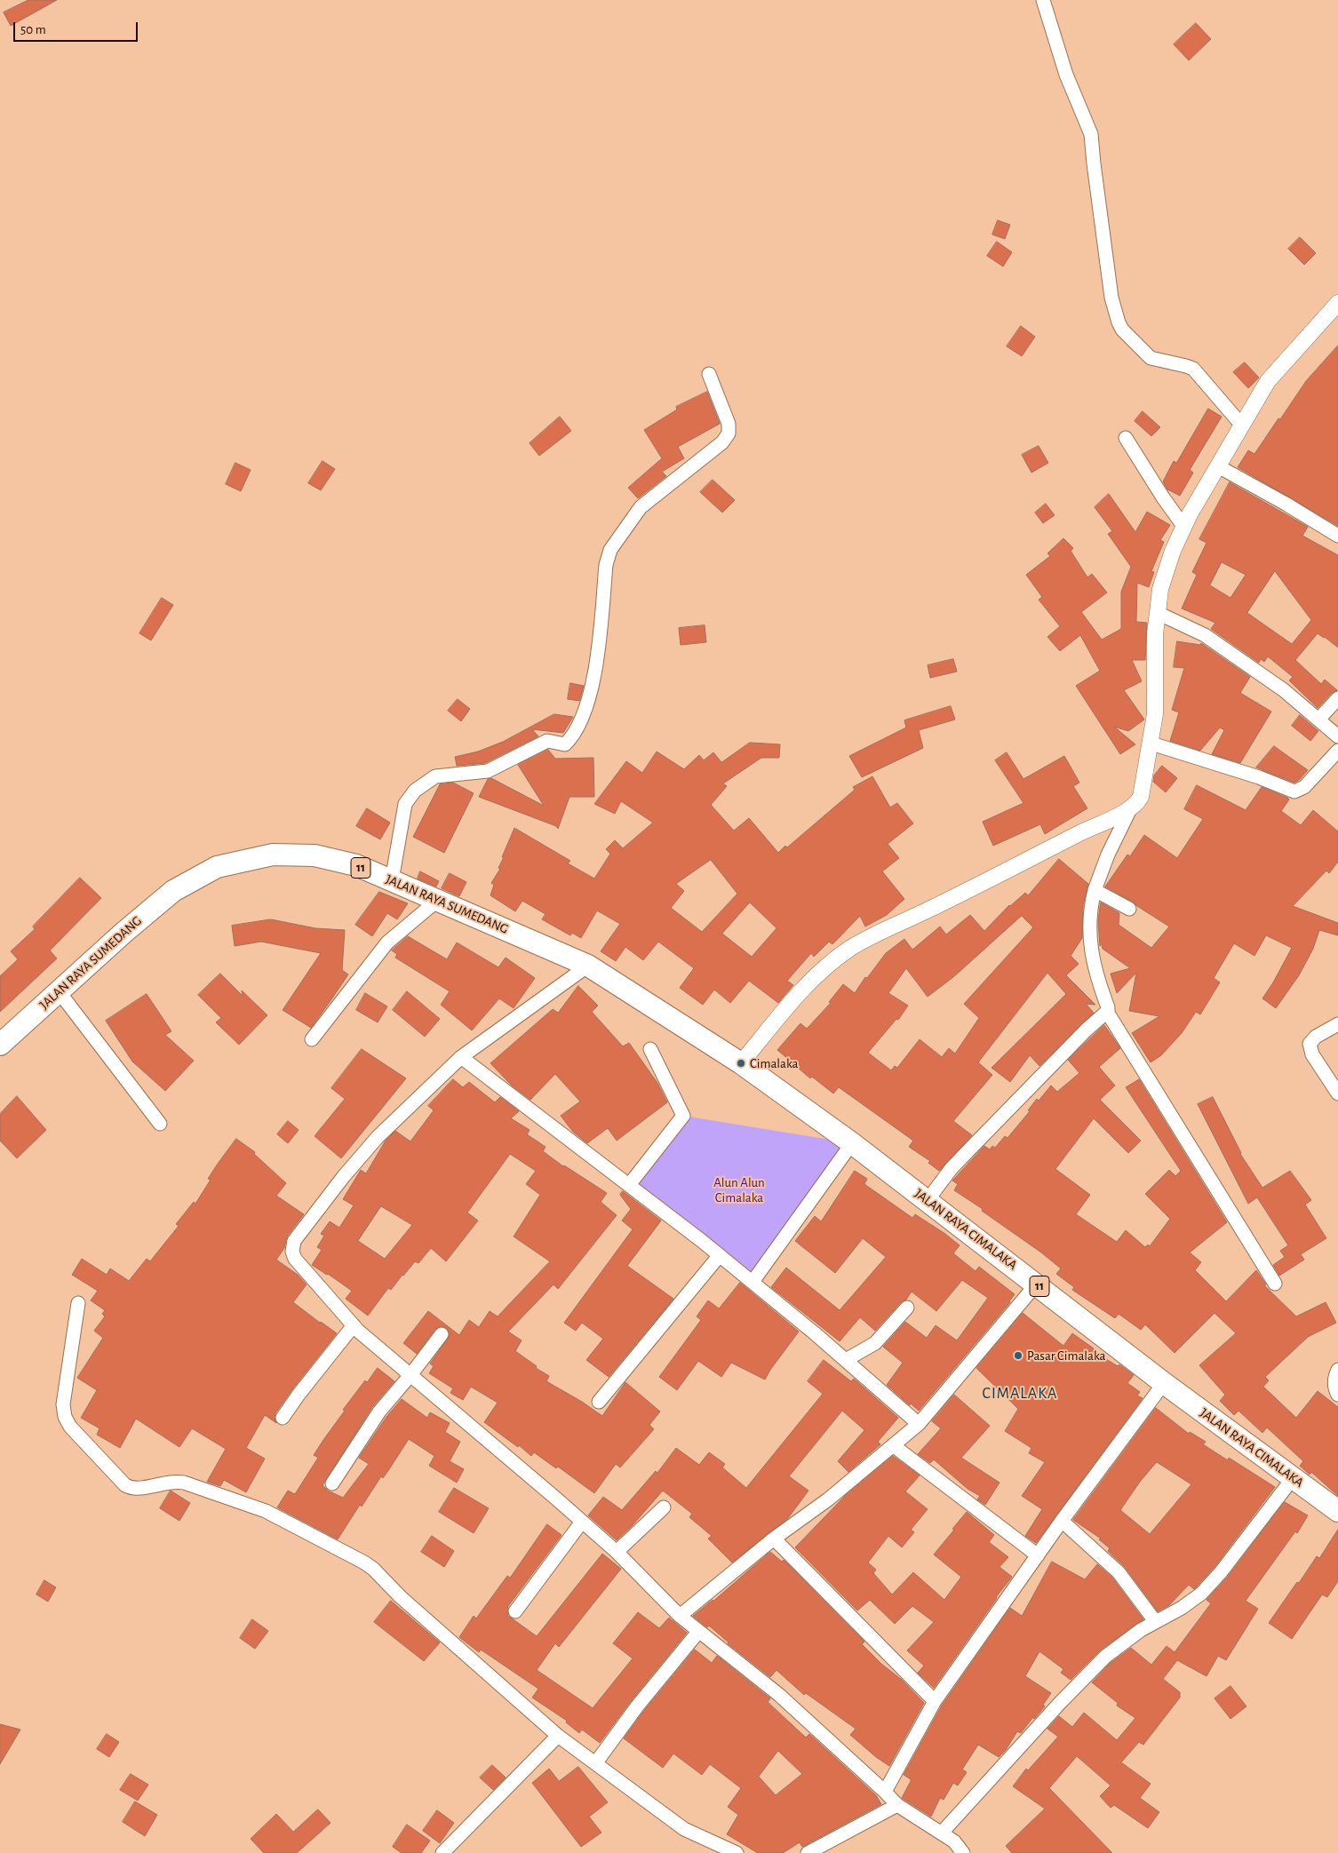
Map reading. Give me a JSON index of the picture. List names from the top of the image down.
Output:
{
  "streets": {
    "highway": ["11", "JALAN RAYA SUMEDANG", "JALAN RAYA CIMALAKA"]
  },
  "crossings": [
    ["JALAN RAYA SUMEDANG", "JALAN RAYA CIMALAKA"]
  ],
  "districts": ["CIMALAKA"],
  "parks": ["Alun Alun Cimalaka"],
  "places": ["Cimalaka", "Pasar Cimalaka"],
  "scale_bar": "50 m"
}
